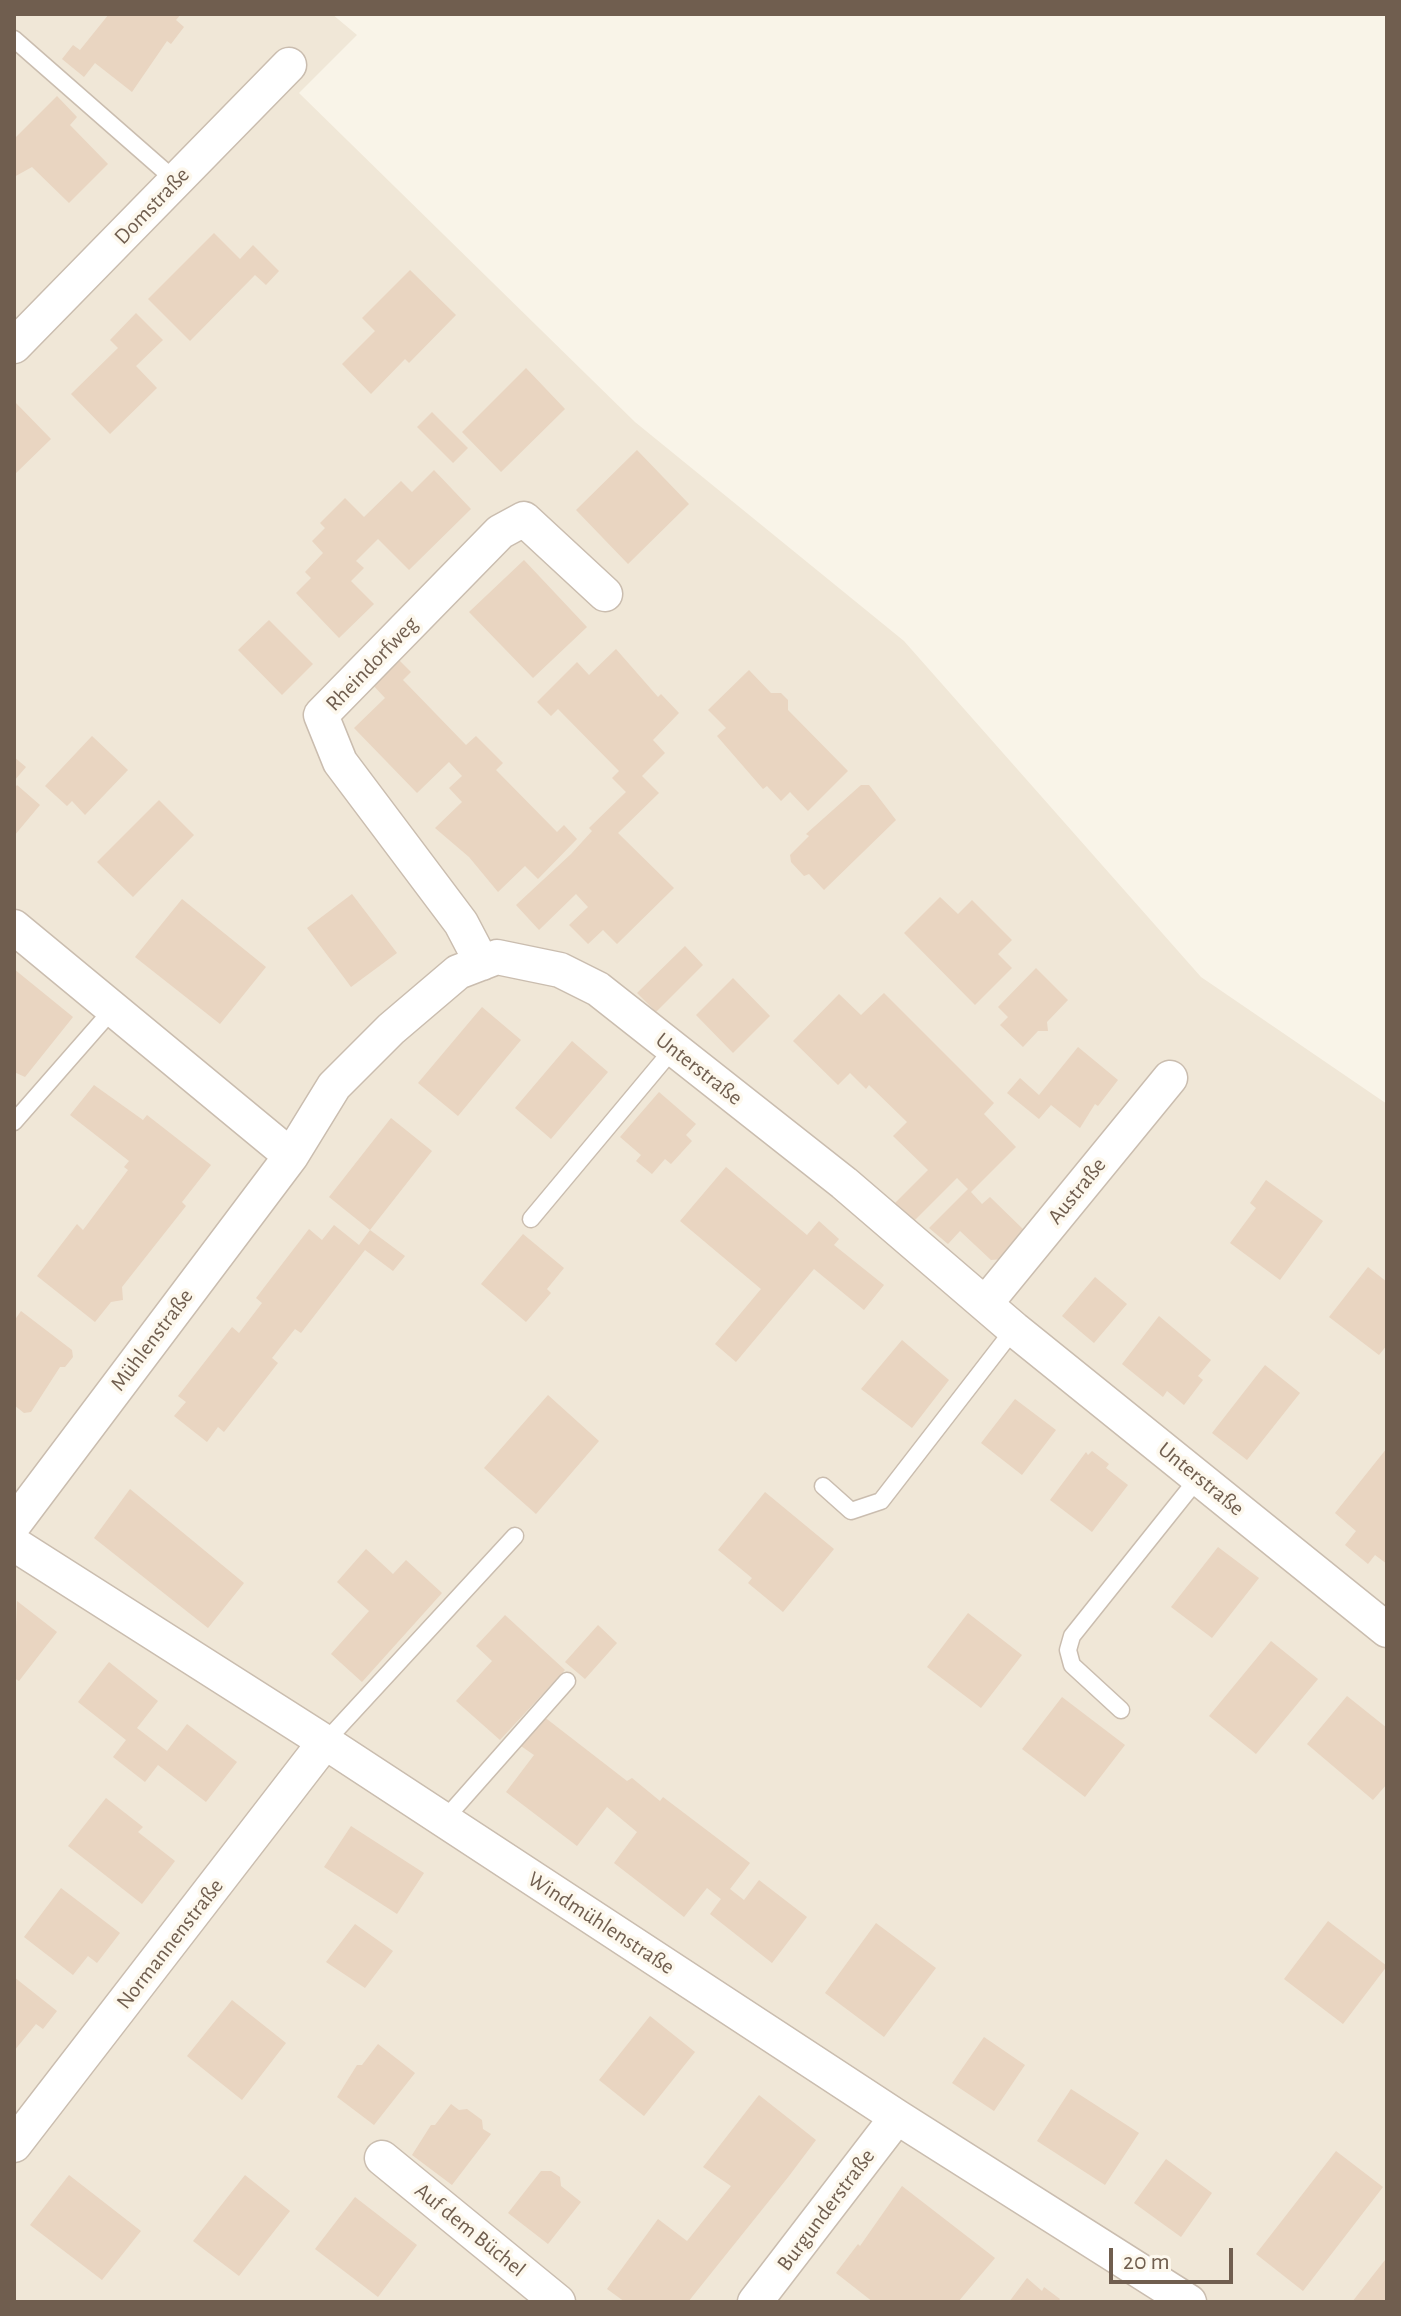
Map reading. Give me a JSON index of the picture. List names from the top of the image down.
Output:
{
  "streets": {
    "street": [
      "Domstraße",
      "Rheindorfweg",
      "Unterstraße",
      "Austraße",
      "Mühlenstraße",
      "Windmühlenstraße",
      "Normannenstraße",
      "Burgunderstraße",
      "Auf dem Büchel"
    ]
  },
  "crossings": [
    ["Rheindorfweg", "Unterstraße"],
    ["Unterstraße", "Austraße"],
    ["Unterstraße", "Mühlenstraße"],
    ["Windmühlenstraße", "Normannenstraße"],
    ["Windmühlenstraße", "Burgunderstraße"]
  ],
  "scale_bar": "20 m"
}
